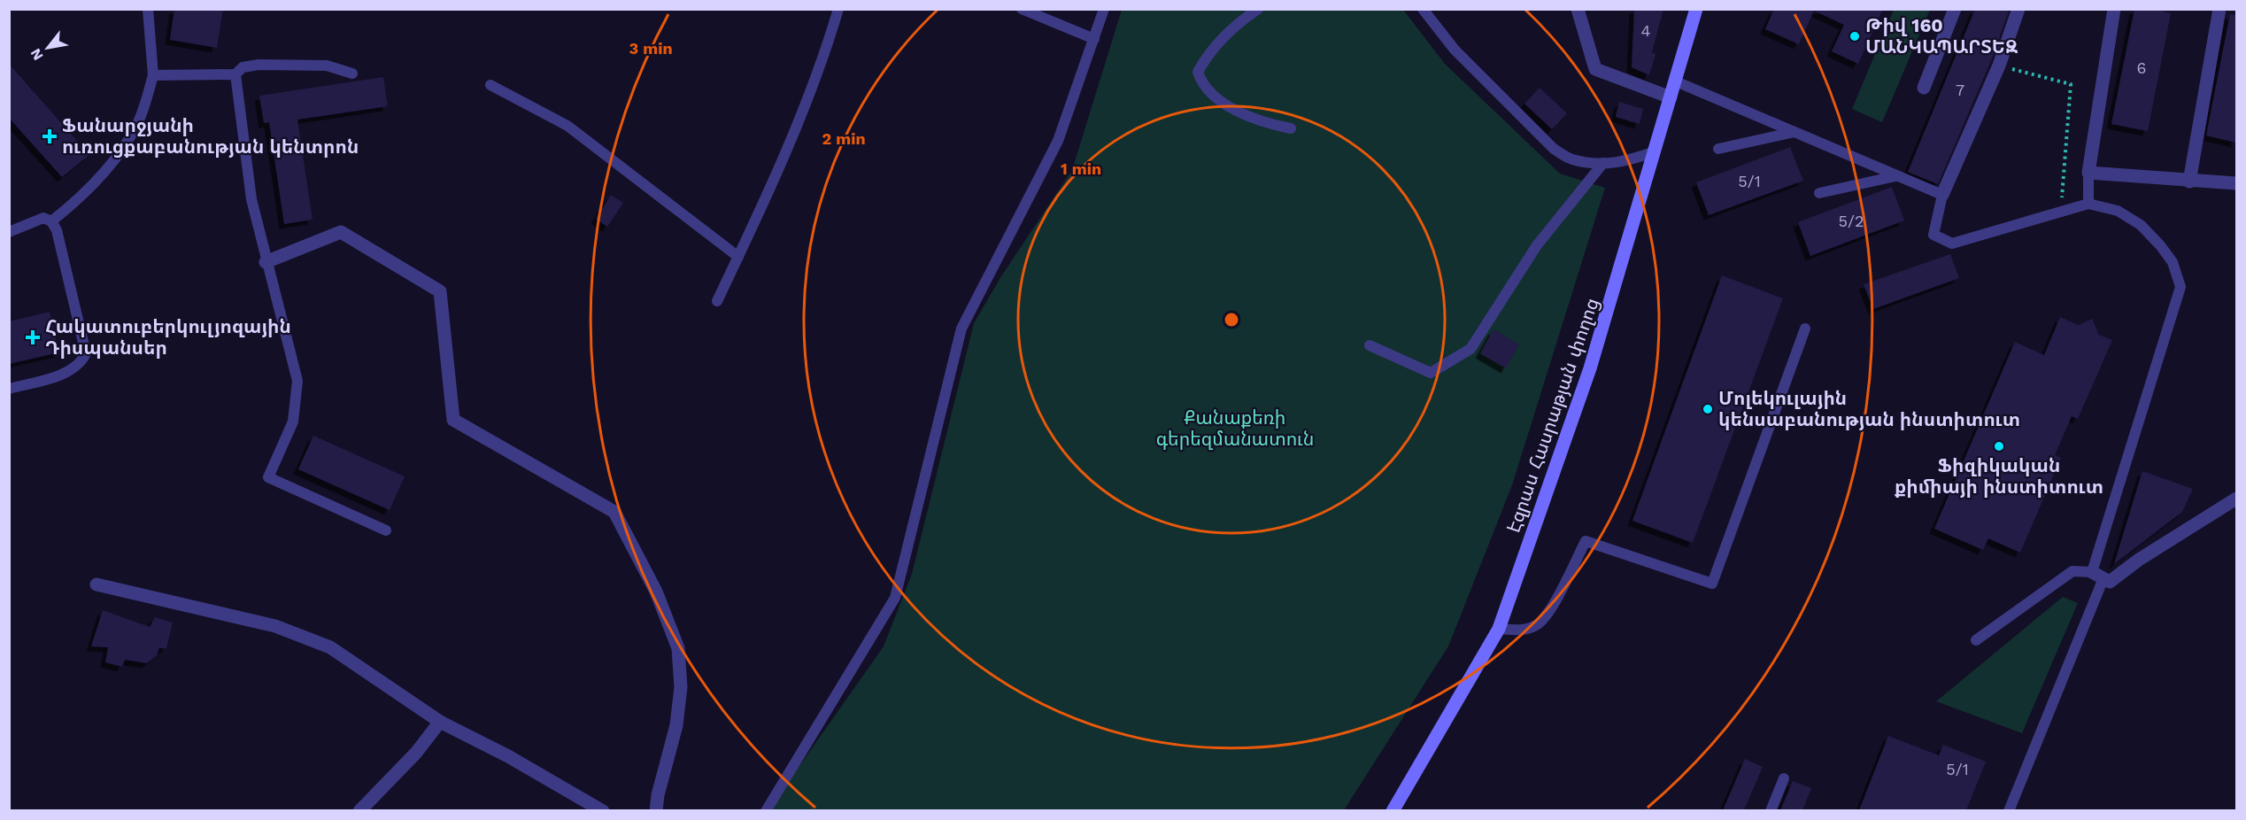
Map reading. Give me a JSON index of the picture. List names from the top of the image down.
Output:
{
  "streets": {
    "street": ["Էզրաս Հասրաթյան փողոց"]
  },
  "parks": ["Քանաքեռի գերեզմանատուն"],
  "places": {
    "other": ["Թիվ 160 ՄԱՆԿԱՊԱՐՏԵԶ", "Մոլեկուլային կենսաբանության ինստիտուտ", "Ֆիզիկական քիմիայի ինստիտուտ"],
    "health": ["Ֆանարջյանի ուռուցքաբանության կենտրոն", "Հակատուբերկուլյոզային Դիսպանսեր"]
  },
  "house_numbers": [
    "4",
    "6",
    "7",
    "5/1",
    "5/2",
    "5/1"
  ],
  "north": "bottom left",
  "rings": ["3 min", "2 min", "1 min"]
}
